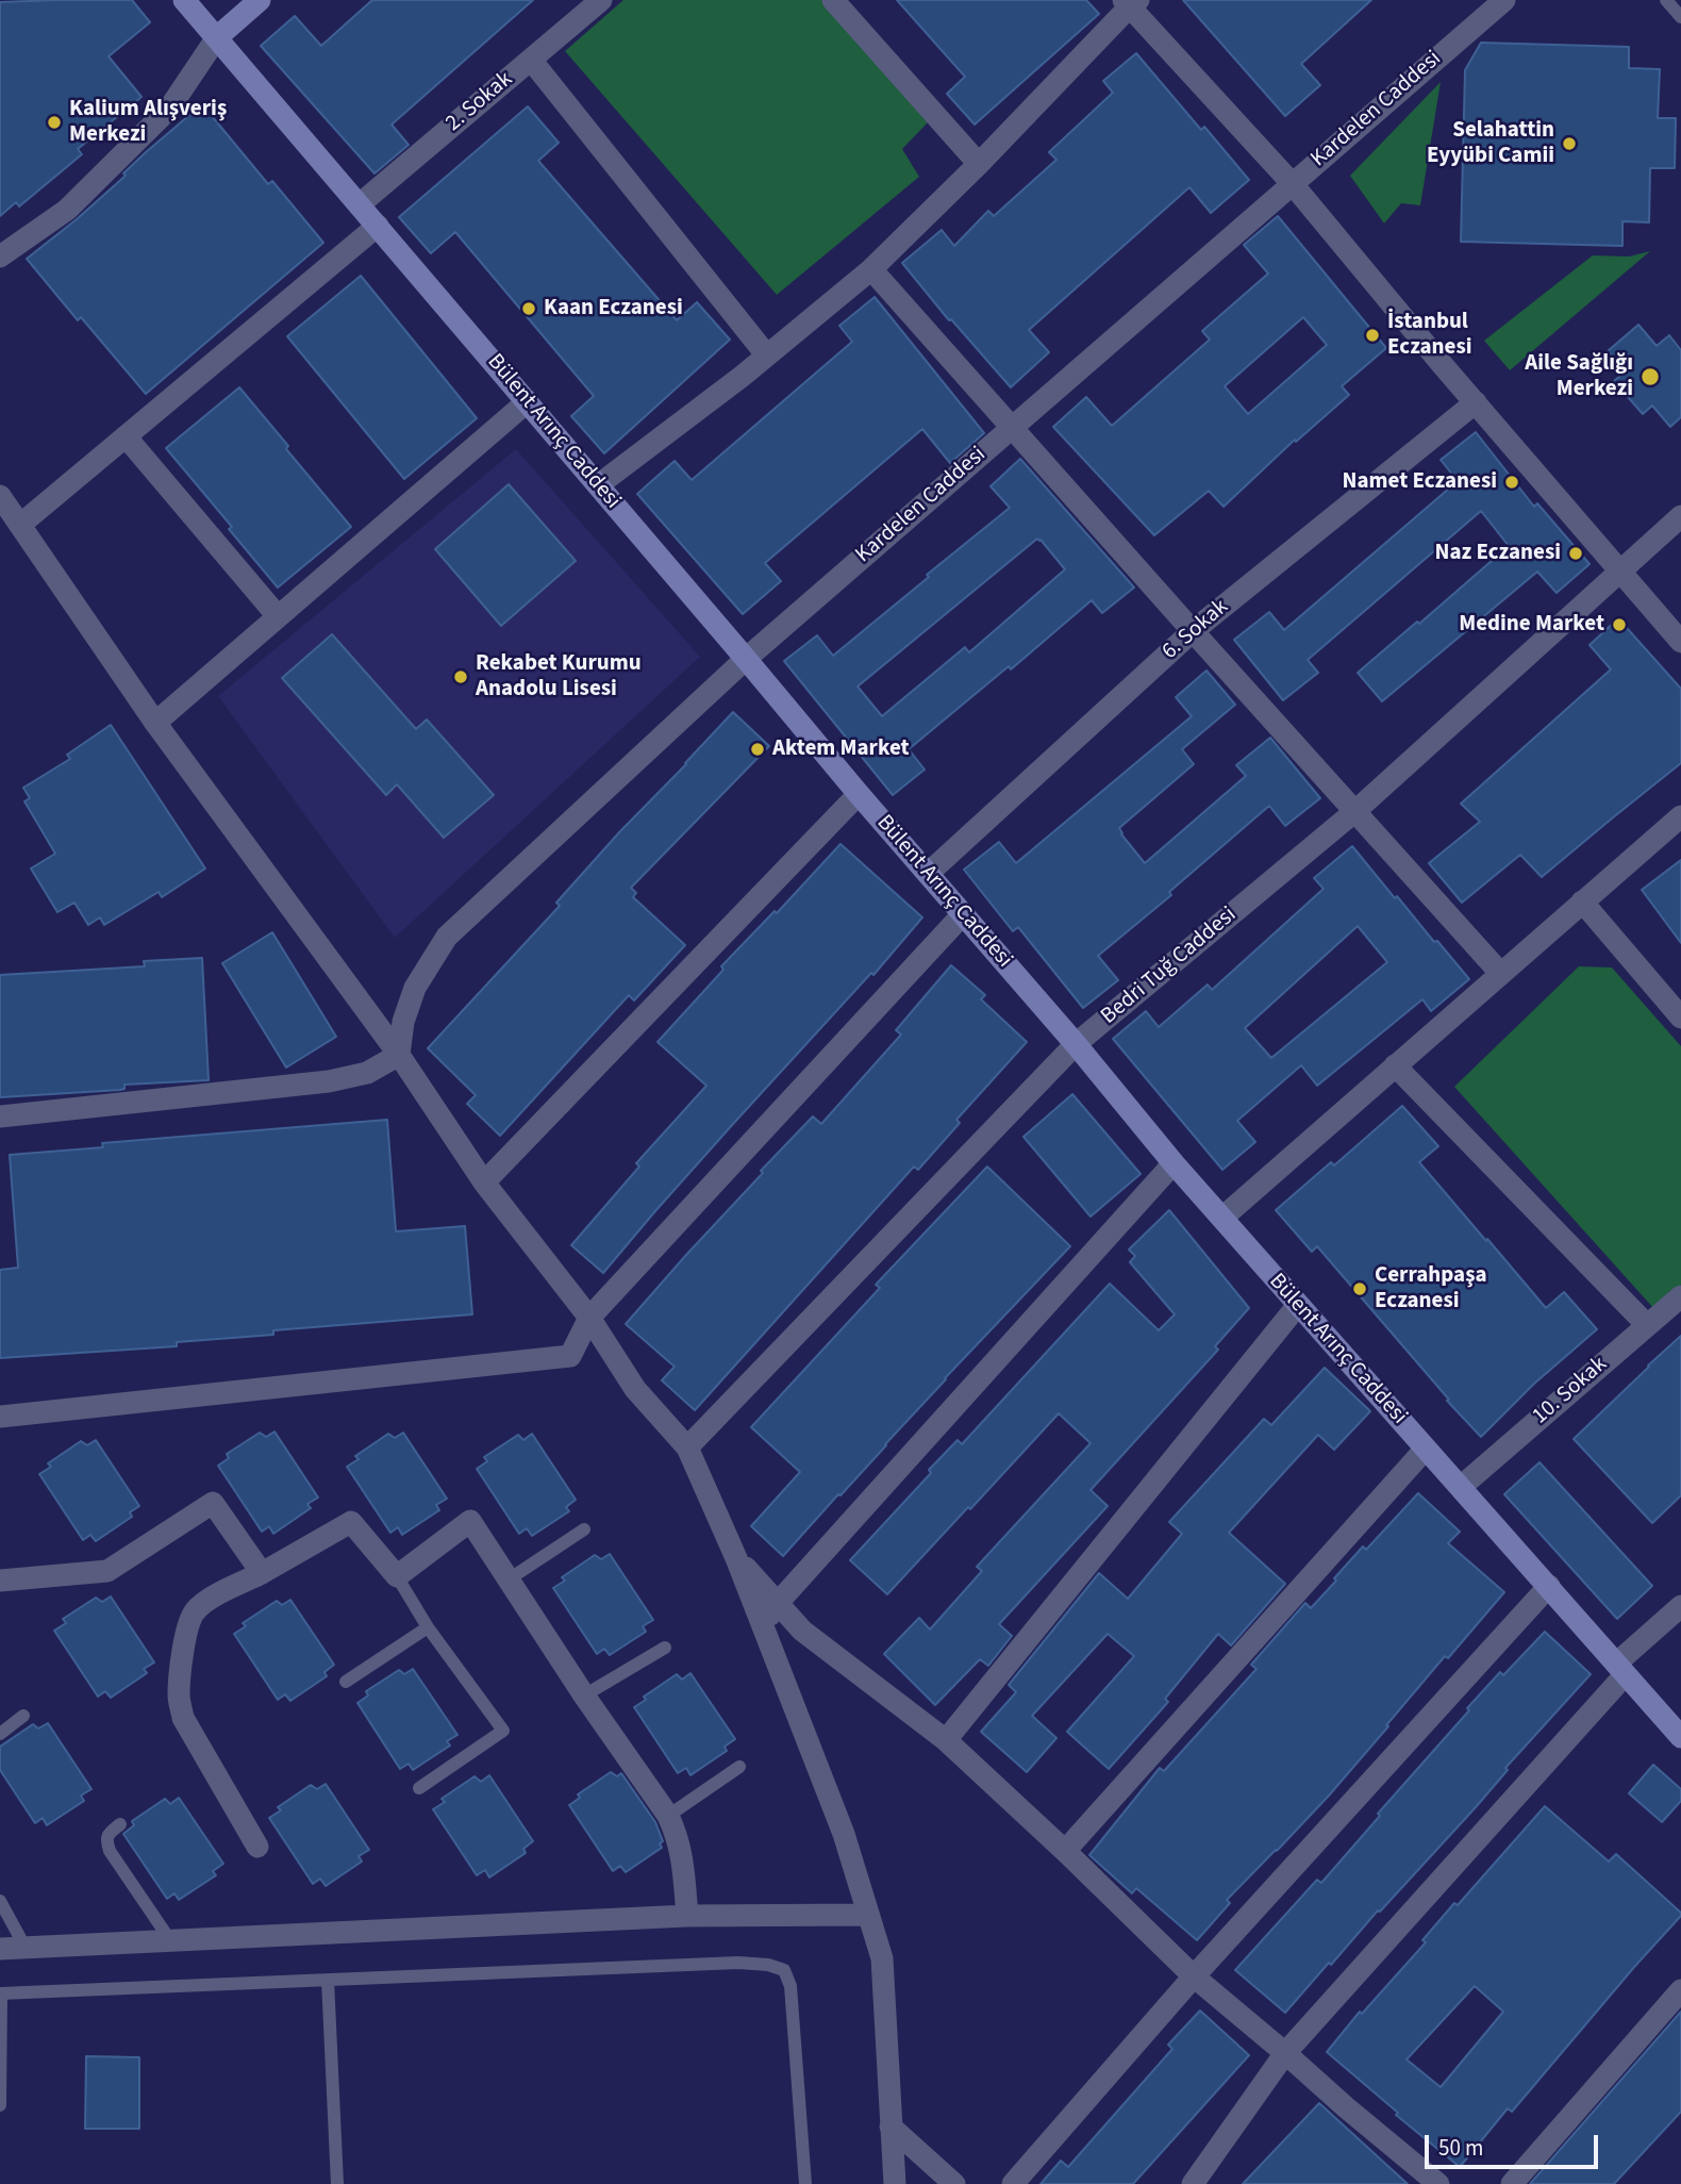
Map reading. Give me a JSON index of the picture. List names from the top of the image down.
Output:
{
  "streets": {
    "street": [
      "2. Sokak",
      "Kardelen Caddesi",
      "Bülent Arınç Caddesi",
      "6. Sokak",
      "Bedri Tuğ Caddesi",
      "10. Sokak"
    ]
  },
  "crossings": [
    ["2. Sokak", "Bülent Arınç Caddesi"],
    ["Kardelen Caddesi", "Bülent Arınç Caddesi"],
    ["Bülent Arınç Caddesi", "6. Sokak"],
    ["Bülent Arınç Caddesi", "Bedri Tuğ Caddesi"],
    ["Bülent Arınç Caddesi", "10. Sokak"]
  ],
  "places": [
    "Kalium Alışveriş Merkezi",
    "Selahattin Eyyübi Camii",
    "Kaan Eczanesi",
    "İstanbul Eczanesi",
    "Aile Sağlığı Merkezi",
    "Namet Eczanesi",
    "Naz Eczanesi",
    "Medine Market",
    "Rekabet Kurumu Anadolu Lisesi",
    "Aktem Market",
    "Cerrahpaşa Eczanesi"
  ],
  "scale_bar": "50 m"
}
